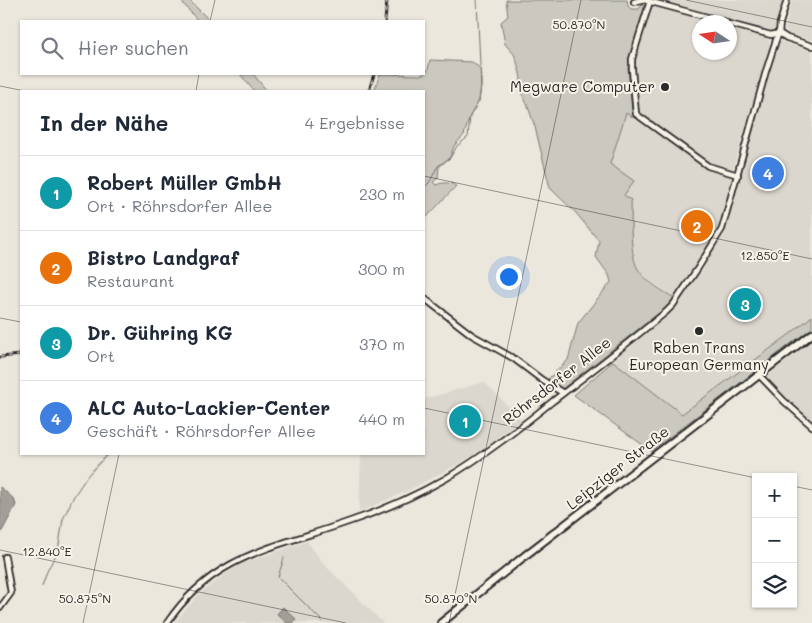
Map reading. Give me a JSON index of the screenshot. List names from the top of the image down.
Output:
{
  "streets": {
    "main road": ["Leipziger Straße"],
    "street": ["Röhrsdorfer Allee"]
  },
  "places": ["Megware Computer", "Raben Trans European Germany"],
  "north": "left",
  "page": {
    "search": "Hier suchen",
    "heading": ["In der Nähe", "4 Ergebnisse"],
    "pins": [
      "4",
      "2",
      "3",
      "1"
    ],
    "list": [
      {
        "mark": "1",
        "name": "Robert Müller GmbH",
        "note": "Ort · Röhrsdorfer Allee",
        "value": "230 m"
      },
      {
        "mark": "2",
        "name": "Bistro Landgraf",
        "note": "Restaurant",
        "value": "300 m"
      },
      {
        "mark": "3",
        "name": "Dr. Gühring KG",
        "note": "Ort",
        "value": "370 m"
      },
      {
        "mark": "4",
        "name": "ALC Auto-Lackier-Center",
        "note": "Geschäft · Röhrsdorfer Allee",
        "value": "440 m"
      }
    ],
    "map_buttons": ["+", "−"]
  },
  "coordinates": [
    "50.870°N",
    "12.850°E",
    "12.840°E",
    "50.875°N"
  ]
}
